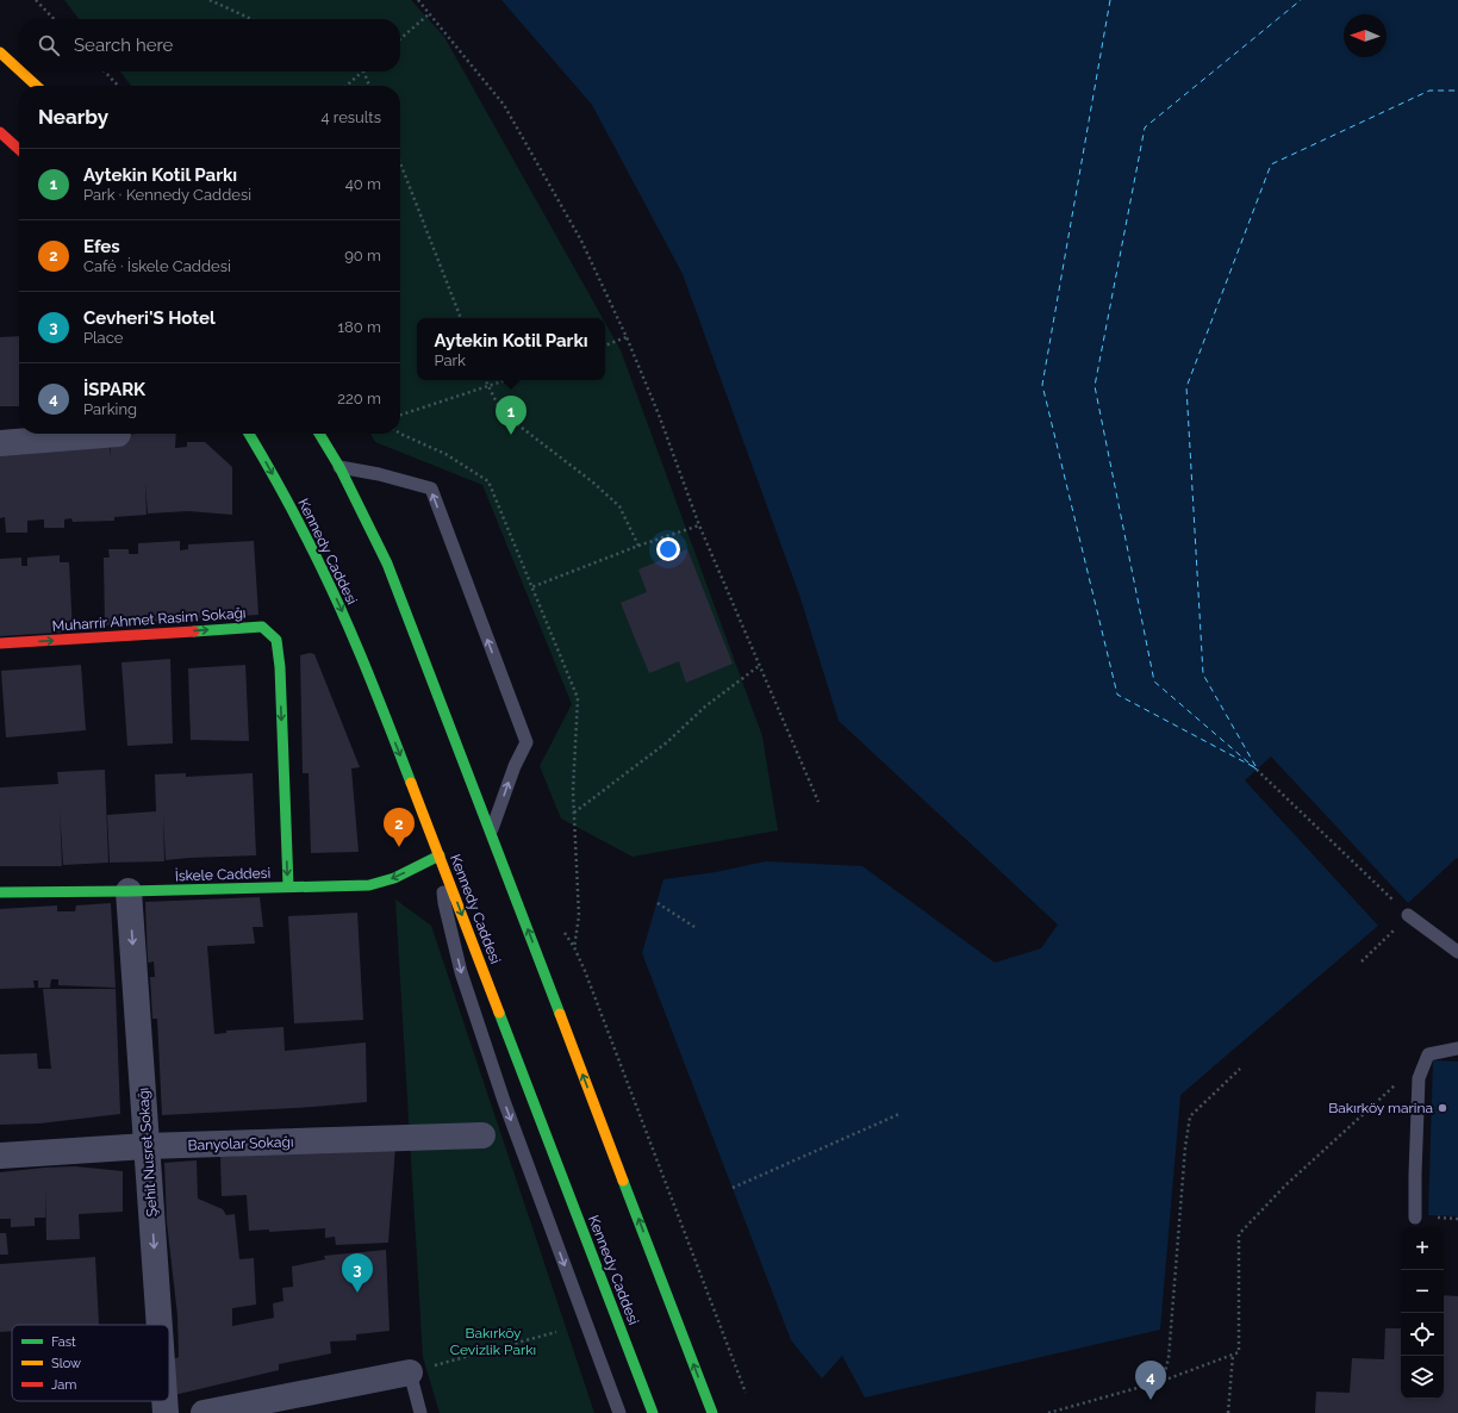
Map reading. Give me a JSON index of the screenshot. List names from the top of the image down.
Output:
{
  "streets": {
    "main road": ["Kennedy Caddesi", "Muharrir Ahmet Rasim Sokağı", "İskele Caddesi"],
    "street": ["Banyolar Sokağı", "Şehit Nusret Sokağı"]
  },
  "crossings": [
    ["Kennedy Caddesi", "İskele Caddesi"],
    ["Muharrir Ahmet Rasim Sokağı", "İskele Caddesi"],
    ["İskele Caddesi", "Şehit Nusret Sokağı"],
    ["Banyolar Sokağı", "Şehit Nusret Sokağı"]
  ],
  "one_way": ["Şehit Nusret Sokağı"],
  "parks": ["Bakırköy Cevizlik Parkı"],
  "places": ["Bakırköy marina"],
  "legend": ["Fast", "Slow", "Jam"],
  "north": "left",
  "page": {
    "search": "Search here",
    "heading": ["Nearby", "4 results"],
    "list": [
      {
        "mark": "1",
        "name": "Aytekin Kotil Parkı",
        "note": "Park · Kennedy Caddesi",
        "value": "40 m"
      },
      {
        "mark": "2",
        "name": "Efes",
        "note": "Café · İskele Caddesi",
        "value": "90 m"
      },
      {
        "mark": "3",
        "name": "Cevheri'S Hotel",
        "note": "Place",
        "value": "180 m"
      },
      {
        "mark": "4",
        "name": "İSPARK",
        "note": "Parking",
        "value": "220 m"
      }
    ],
    "popup": ["Aytekin Kotil Parkı", "Park"],
    "pins": [
      "1",
      "2",
      "3",
      "4"
    ],
    "map_buttons": ["+", "−"]
  }
}
